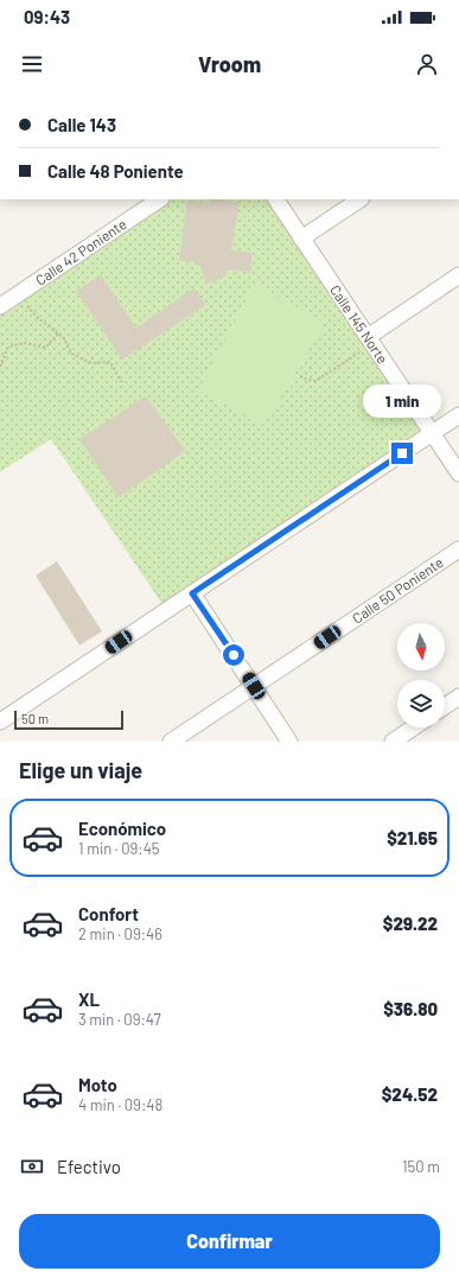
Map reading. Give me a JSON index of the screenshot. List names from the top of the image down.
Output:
{
  "streets": {
    "street": ["Calle 42 Poniente", "Calle 145 Norte", "Calle 50 Poniente"]
  },
  "scale_bar": "50 m",
  "north": "bottom",
  "page": {
    "status": "09:43",
    "header": "Vroom",
    "banner": ["Calle 143", "Calle 48 Poniente"],
    "bubble": "1 min",
    "scale": "50 m",
    "heading": "Elige un viaje",
    "list": [
      {
        "name": "Económico",
        "note": "1 min · 09:45",
        "value": "$21.65"
      },
      {
        "name": "Confort",
        "note": "2 min · 09:46",
        "value": "$29.22"
      },
      {
        "name": "XL",
        "note": "3 min · 09:47",
        "value": "$36.80"
      },
      {
        "name": "Moto",
        "note": "4 min · 09:48",
        "value": "$24.52"
      }
    ],
    "pay": ["Efectivo", "150 m"],
    "buttons": "Confirmar"
  }
}
